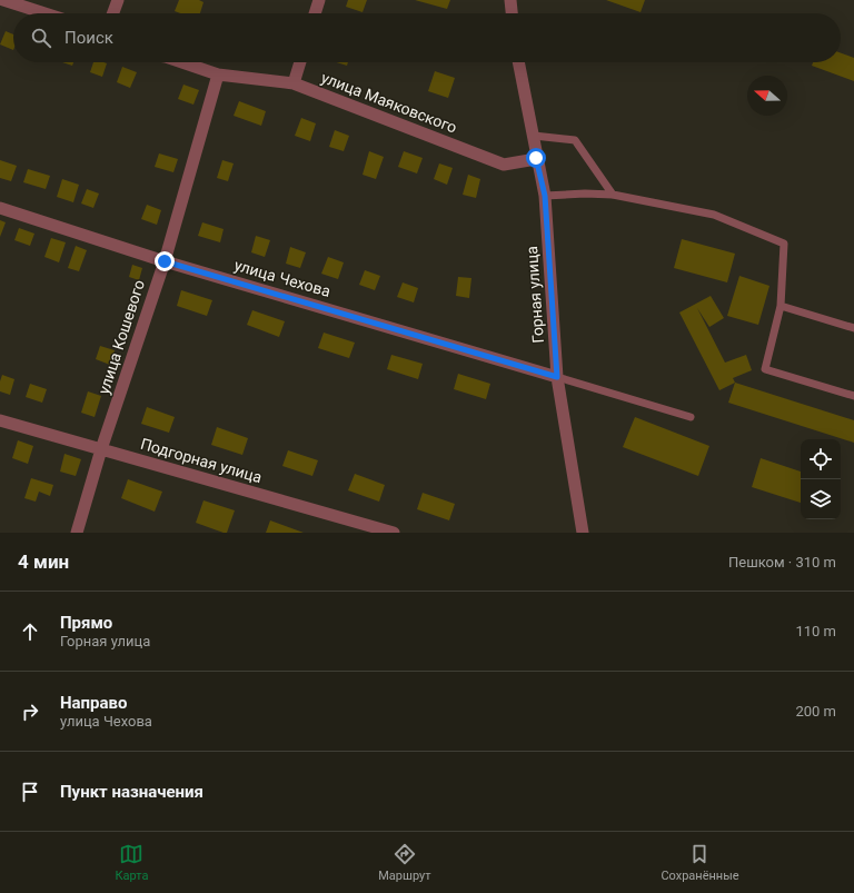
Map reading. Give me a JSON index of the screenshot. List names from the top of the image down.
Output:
{
  "streets": {
    "street": [
      "улица Маяковского",
      "улица Чехова",
      "Горная улица",
      "улица Кошевого",
      "Подгорная улица"
    ]
  },
  "crossings": [
    ["улица Маяковского", "Горная улица"],
    ["улица Маяковского", "улица Кошевого"],
    ["улица Чехова", "Горная улица"],
    ["улица Чехова", "улица Кошевого"],
    ["улица Кошевого", "Подгорная улица"]
  ],
  "north": "left",
  "page": {
    "search": "Поиск",
    "heading": ["4 мин", "Пешком · 310 m"],
    "list": [
      ["Прямо", "Горная улица", "110 m"],
      ["Направо", "улица Чехова", "200 m"],
      "Пункт назначения"
    ],
    "nav": ["Карта", "Маршрут", "Сохранённые"]
  }
}
